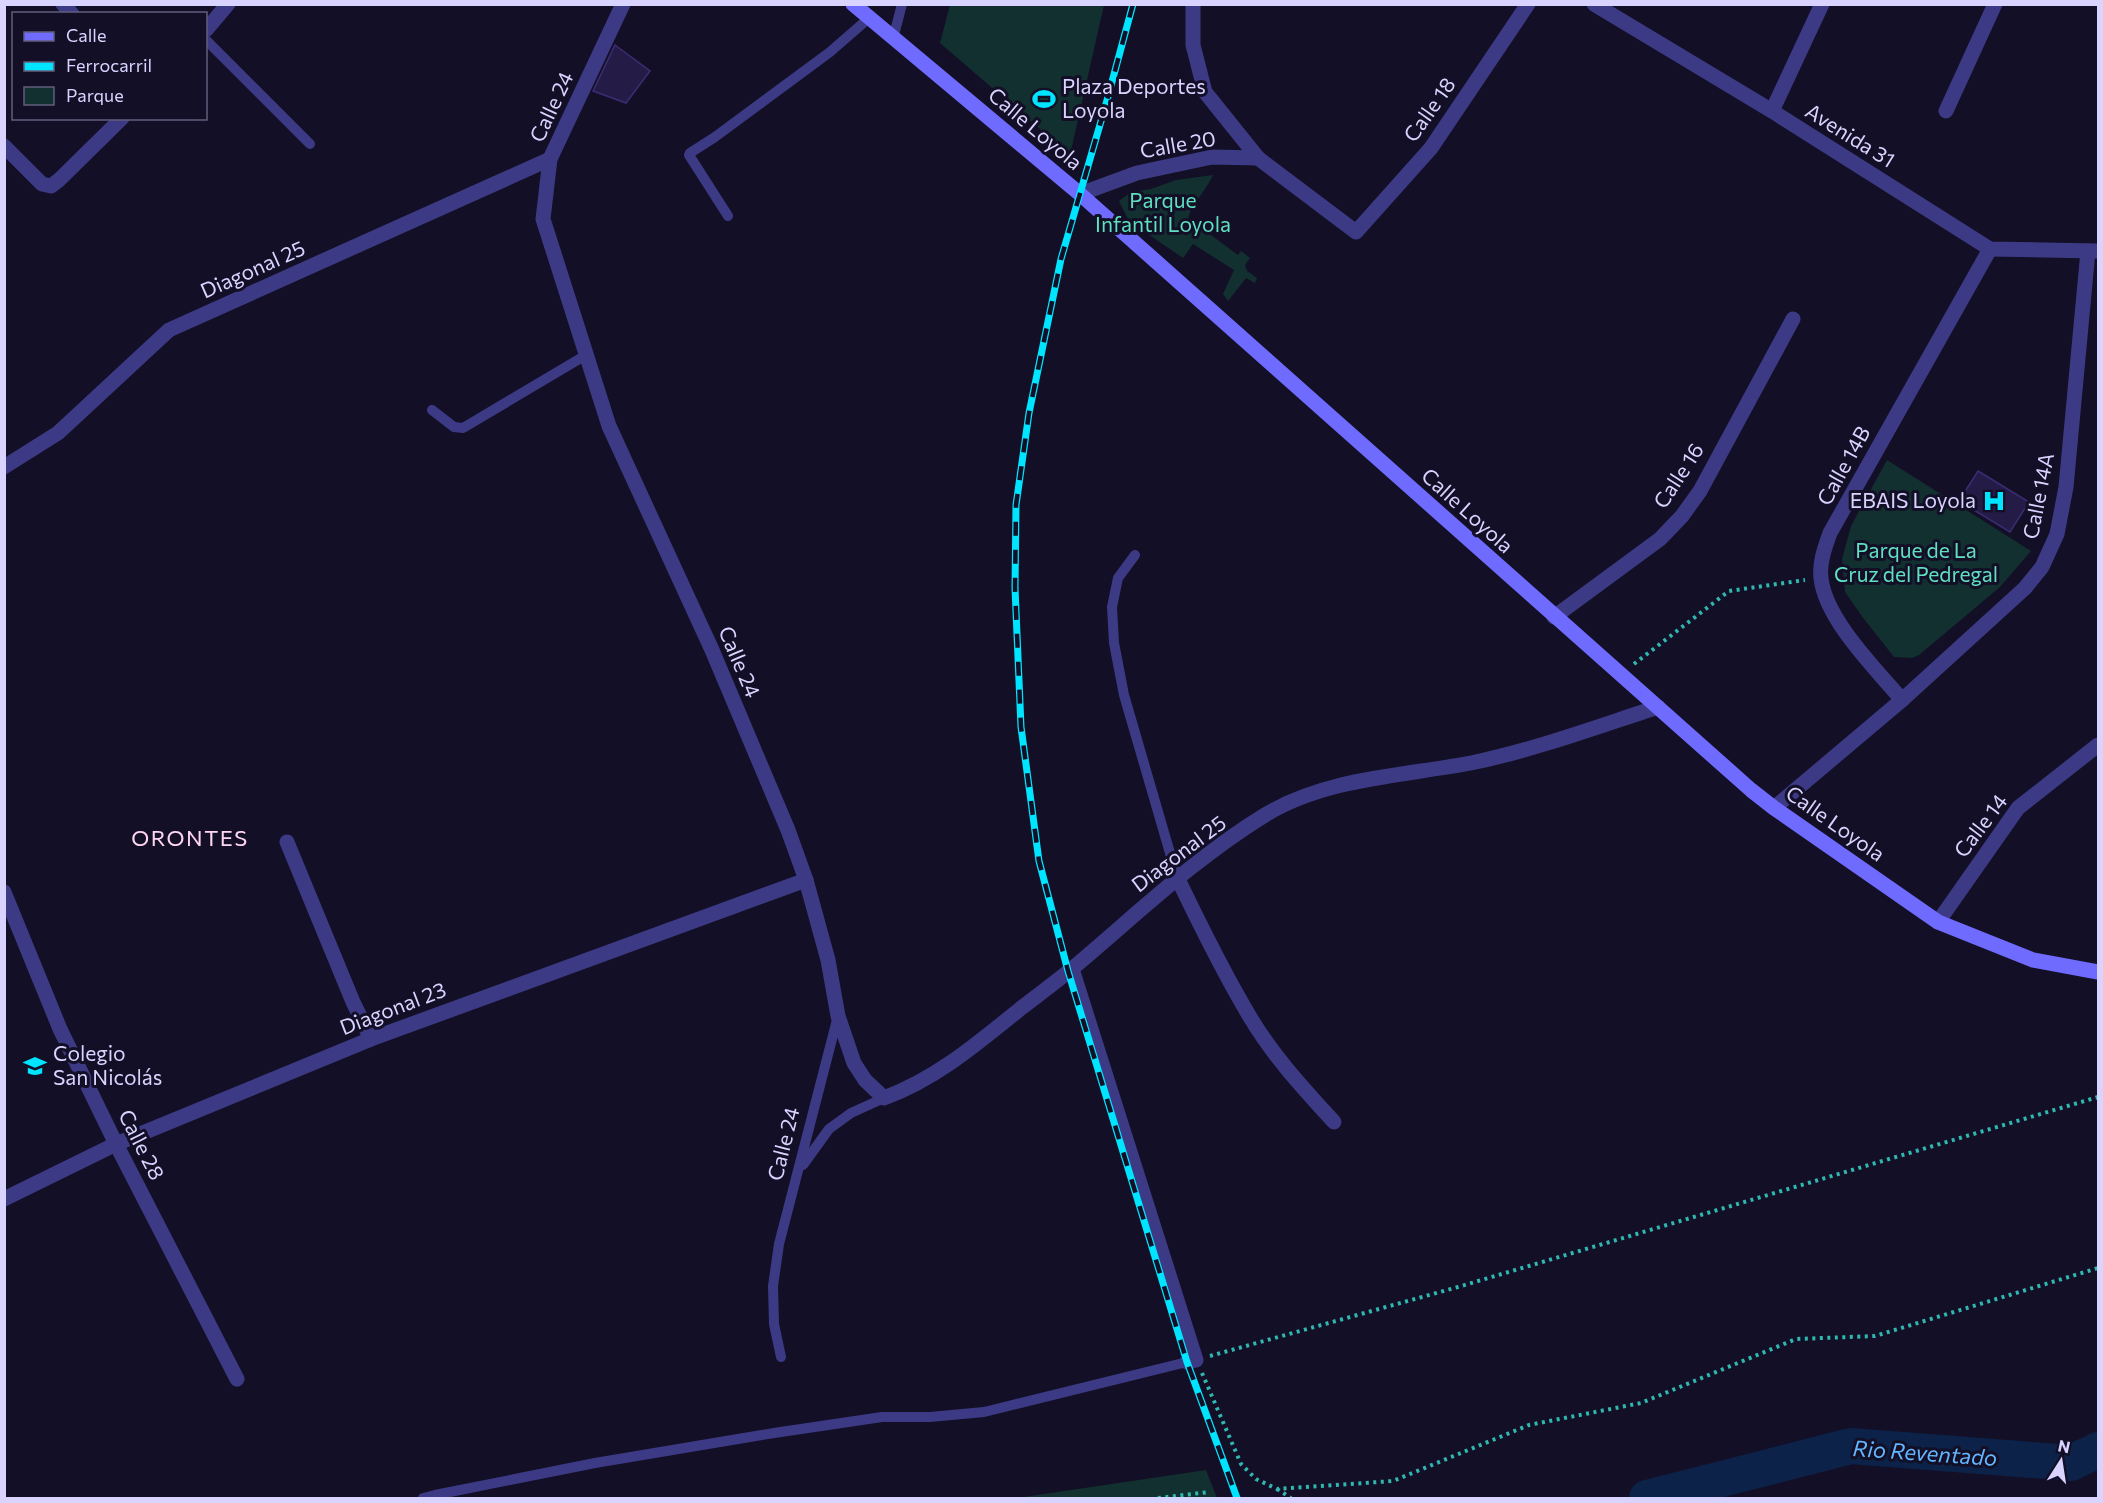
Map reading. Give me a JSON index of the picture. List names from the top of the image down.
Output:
{
  "streets": {
    "main road": ["Calle Loyola"],
    "street": [
      "Calle 24",
      "Calle 18",
      "Avenida 31",
      "Calle 20",
      "Diagonal 25",
      "Calle 14B",
      "Calle 16",
      "Calle 14A",
      "Calle 14",
      "Diagonal 23",
      "Calle 28"
    ]
  },
  "crossings": [
    ["Calle 24", "Diagonal 25"],
    ["Calle 24", "Diagonal 23"],
    ["Calle 18", "Calle 20"],
    ["Calle Loyola", "Calle 20"],
    ["Calle Loyola", "Diagonal 25"],
    ["Calle Loyola", "Calle 16"],
    ["Calle Loyola", "Calle 14A"],
    ["Calle Loyola", "Calle 14"],
    ["Avenida 31", "Calle 14B"],
    ["Calle 14B", "Calle 14A"],
    ["Diagonal 23", "Calle 28"]
  ],
  "districts": ["ORONTES"],
  "water": ["Rio Reventado"],
  "parks": ["Parque Infantil Loyola", "Parque de La Cruz del Pedregal"],
  "places": {
    "sports": ["Plaza Deportes Loyola"],
    "hospital": ["EBAIS Loyola"],
    "school or university": ["Colegio San Nicolás"]
  },
  "legend": ["Calle", "Ferrocarril", "Parque"],
  "north": "top"
}
